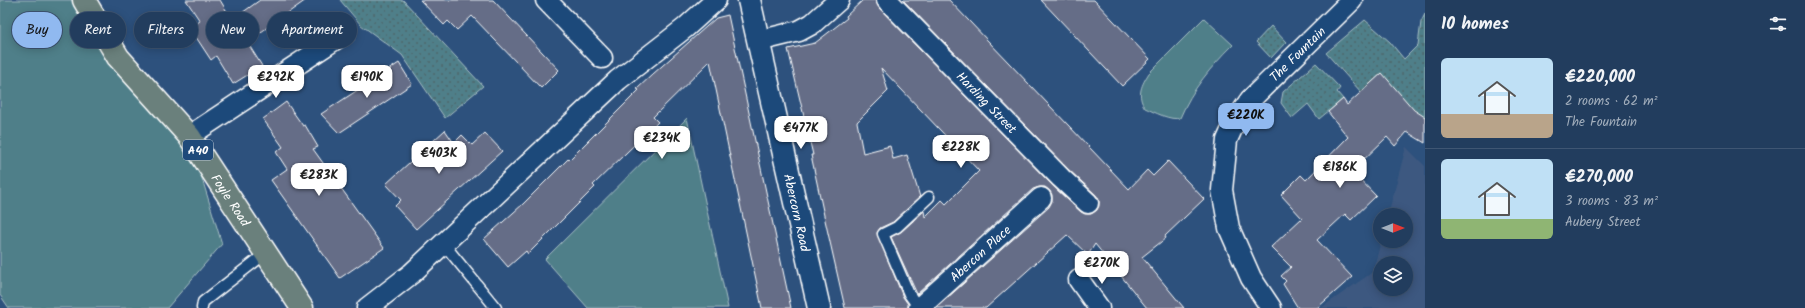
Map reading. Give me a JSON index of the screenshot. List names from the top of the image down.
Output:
{
  "streets": {
    "main road": ["A40", "Foyle Road", "Abercorn Road"],
    "street": ["The Fountain", "Harding Street", "Abercon Place"]
  },
  "north": "right",
  "page": {
    "heading": "10 homes",
    "chip": [
      "Buy",
      "Rent",
      "Filters",
      "New",
      "Apartment"
    ],
    "list": [
      {
        "name": "€220,000",
        "note": "2 rooms · 62 m² · The Fountain"
      },
      {
        "name": "€270,000",
        "note": "3 rooms · 83 m² · Aubery Street"
      }
    ],
    "price": [
      "€292K",
      "€190K",
      "€220K",
      "€477K",
      "€234K",
      "€228K",
      "€403K",
      "€186K",
      "€283K",
      "€270K"
    ]
  }
}
